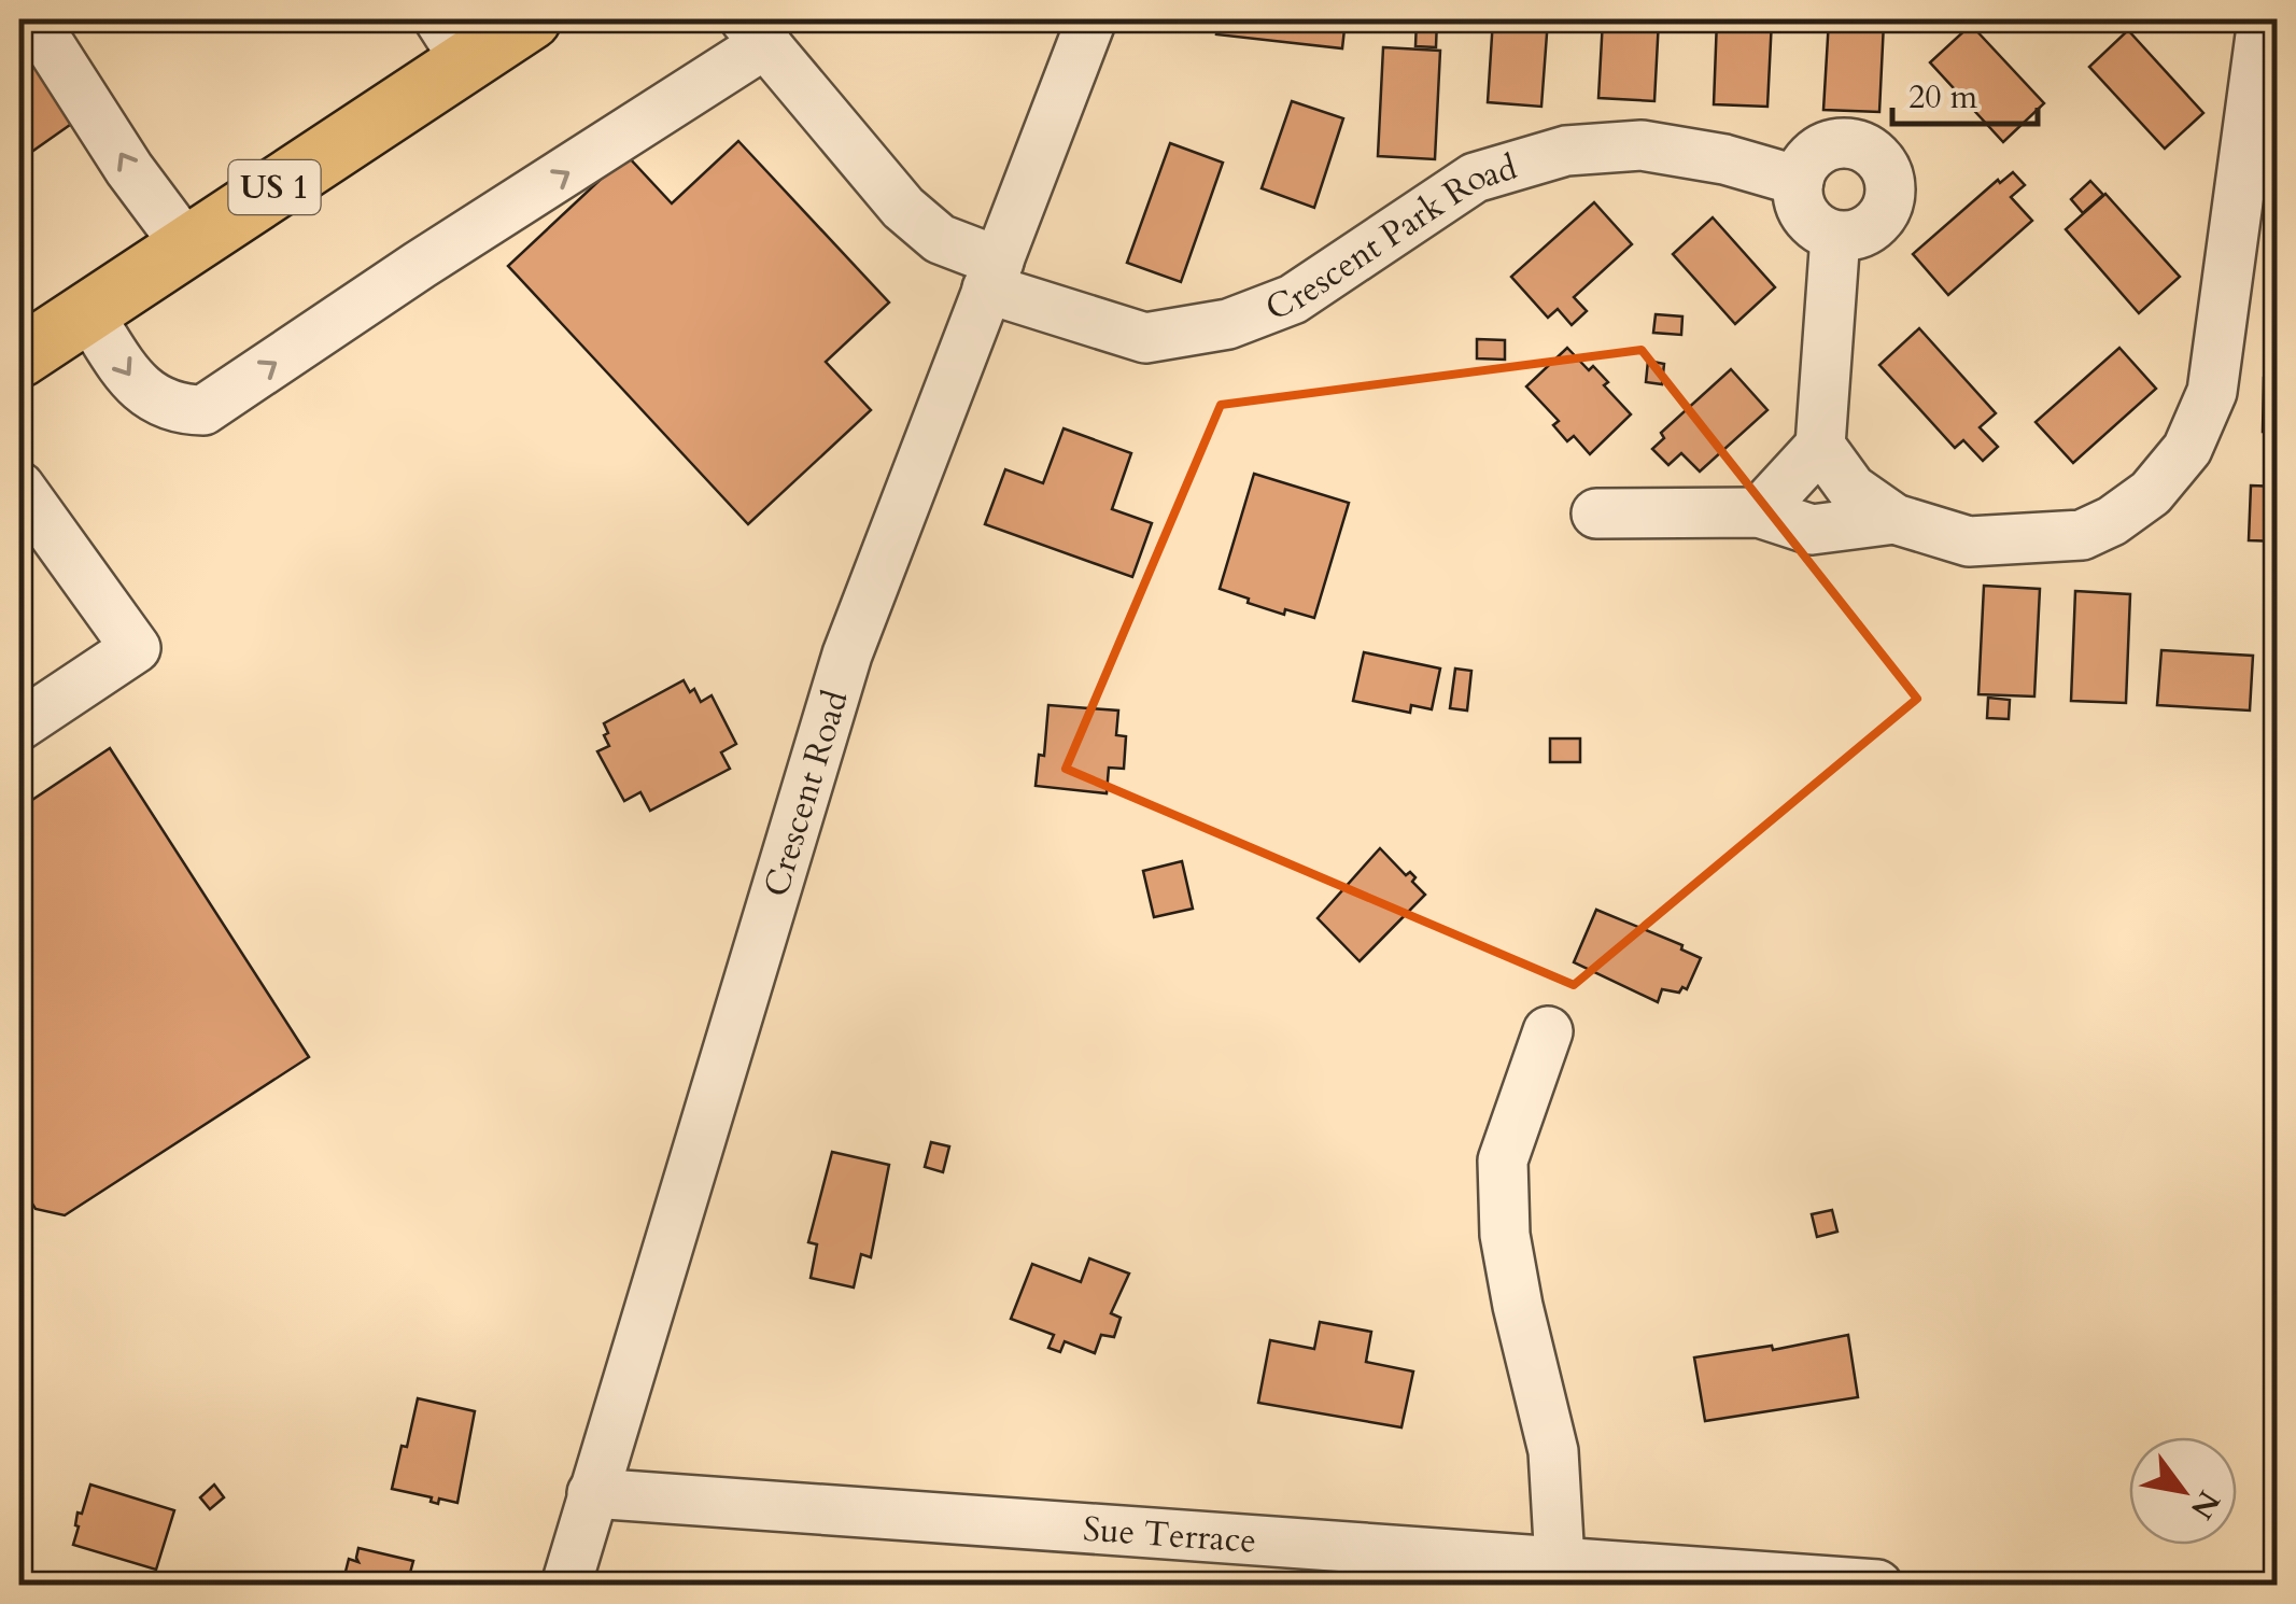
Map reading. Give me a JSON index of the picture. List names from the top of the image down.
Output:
{
  "streets": {
    "main road": ["US 1"],
    "street": ["Crescent Park Road", "Crescent Road", "Sue Terrace"]
  },
  "crossings": [
    ["Crescent Park Road", "Crescent Road"],
    ["Crescent Road", "Sue Terrace"]
  ],
  "scale_bar": "20 m",
  "north": "bottom right"
}
